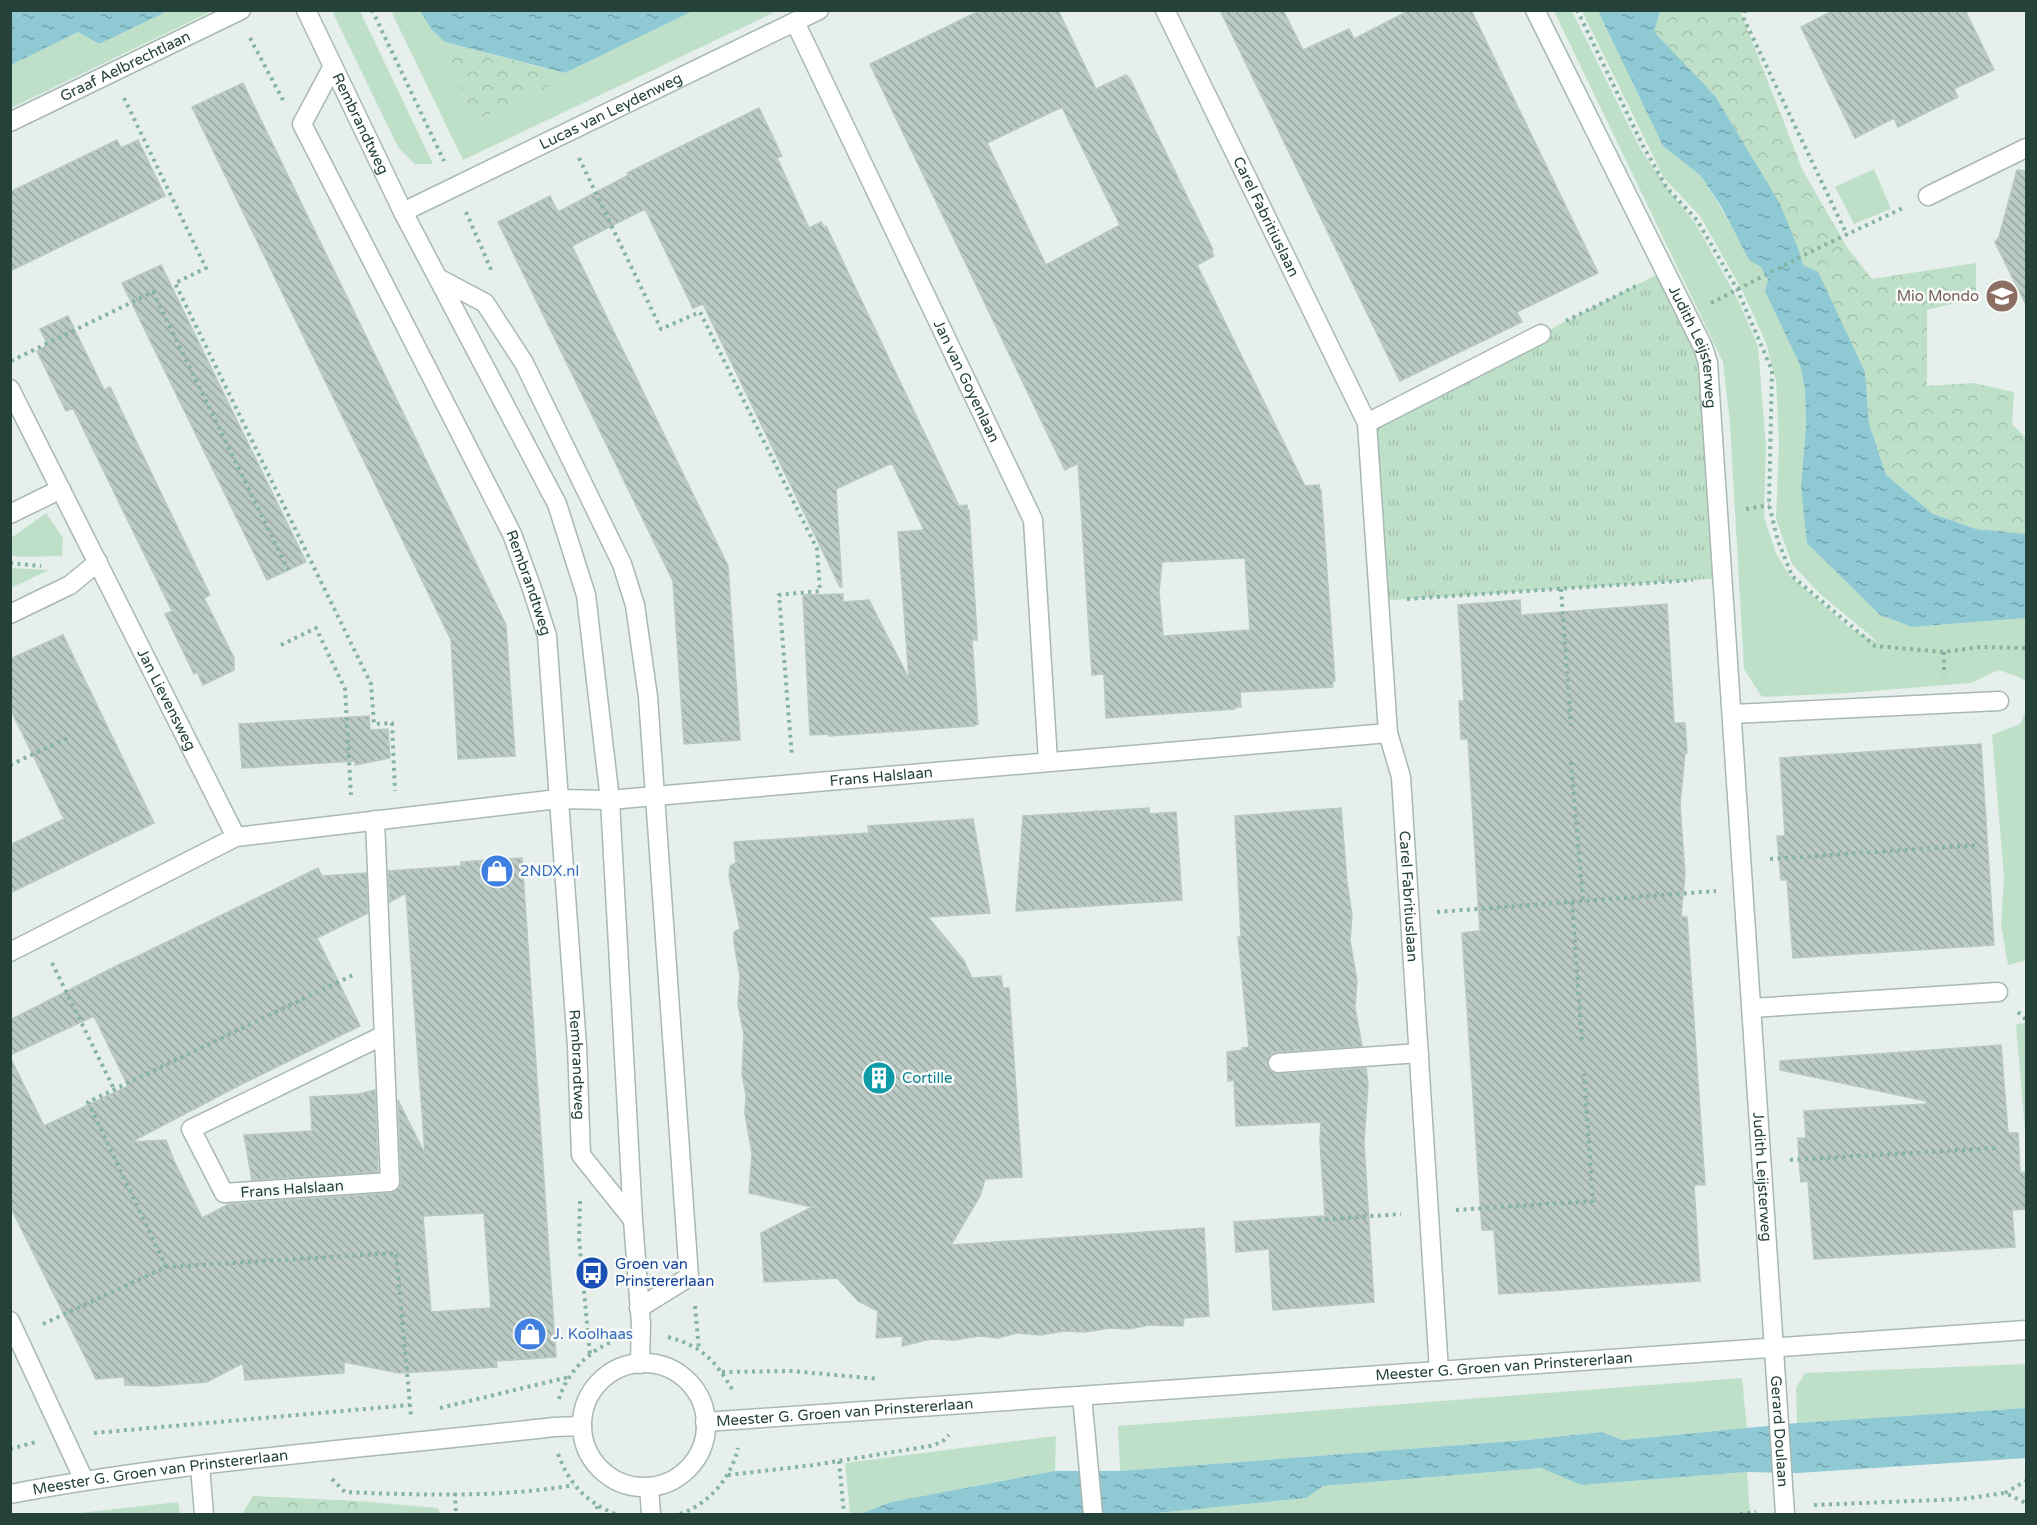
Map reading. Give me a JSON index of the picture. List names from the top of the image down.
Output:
{
  "streets": {
    "street": [
      "Graaf Aelbrechtlaan",
      "Lucas van Leydenweg",
      "Rembrandtweg",
      "Carel Fabritiuslaan",
      "Judith Leijsterweg",
      "Jan van Goyenlaan",
      "Jan Lievensweg",
      "Frans Halslaan",
      "Meester G. Groen van Prinstererlaan",
      "Gerard Doulaan"
    ]
  },
  "crossings": [
    ["Lucas van Leydenweg", "Rembrandtweg"],
    ["Lucas van Leydenweg", "Jan van Goyenlaan"],
    ["Rembrandtweg", "Frans Halslaan"],
    ["Rembrandtweg", "Meester G. Groen van Prinstererlaan"],
    ["Carel Fabritiuslaan", "Frans Halslaan"],
    ["Carel Fabritiuslaan", "Meester G. Groen van Prinstererlaan"],
    ["Judith Leijsterweg", "Meester G. Groen van Prinstererlaan"],
    ["Judith Leijsterweg", "Gerard Doulaan"],
    ["Jan van Goyenlaan", "Frans Halslaan"],
    ["Jan Lievensweg", "Frans Halslaan"],
    ["Meester G. Groen van Prinstererlaan", "Gerard Doulaan"]
  ],
  "places": {
    "school or university": ["Mio Mondo"],
    "shop": ["2NDX.nl", "J. Koolhaas"],
    "building": ["Cortille"],
    "bus stop": ["Groen van Prinstererlaan"]
  }
}
